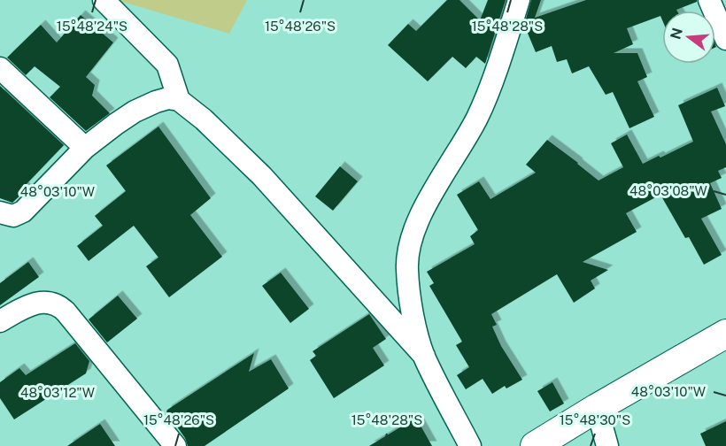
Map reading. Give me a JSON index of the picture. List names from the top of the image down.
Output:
{
  "north": "left",
  "coordinates": [
    "15°48'24\"S",
    "15°48'26\"S",
    "15°48'28\"S",
    "48°03'08\"W",
    "48°03'10\"W",
    "48°03'12\"W",
    "15°48'30\"S"
  ]
}
